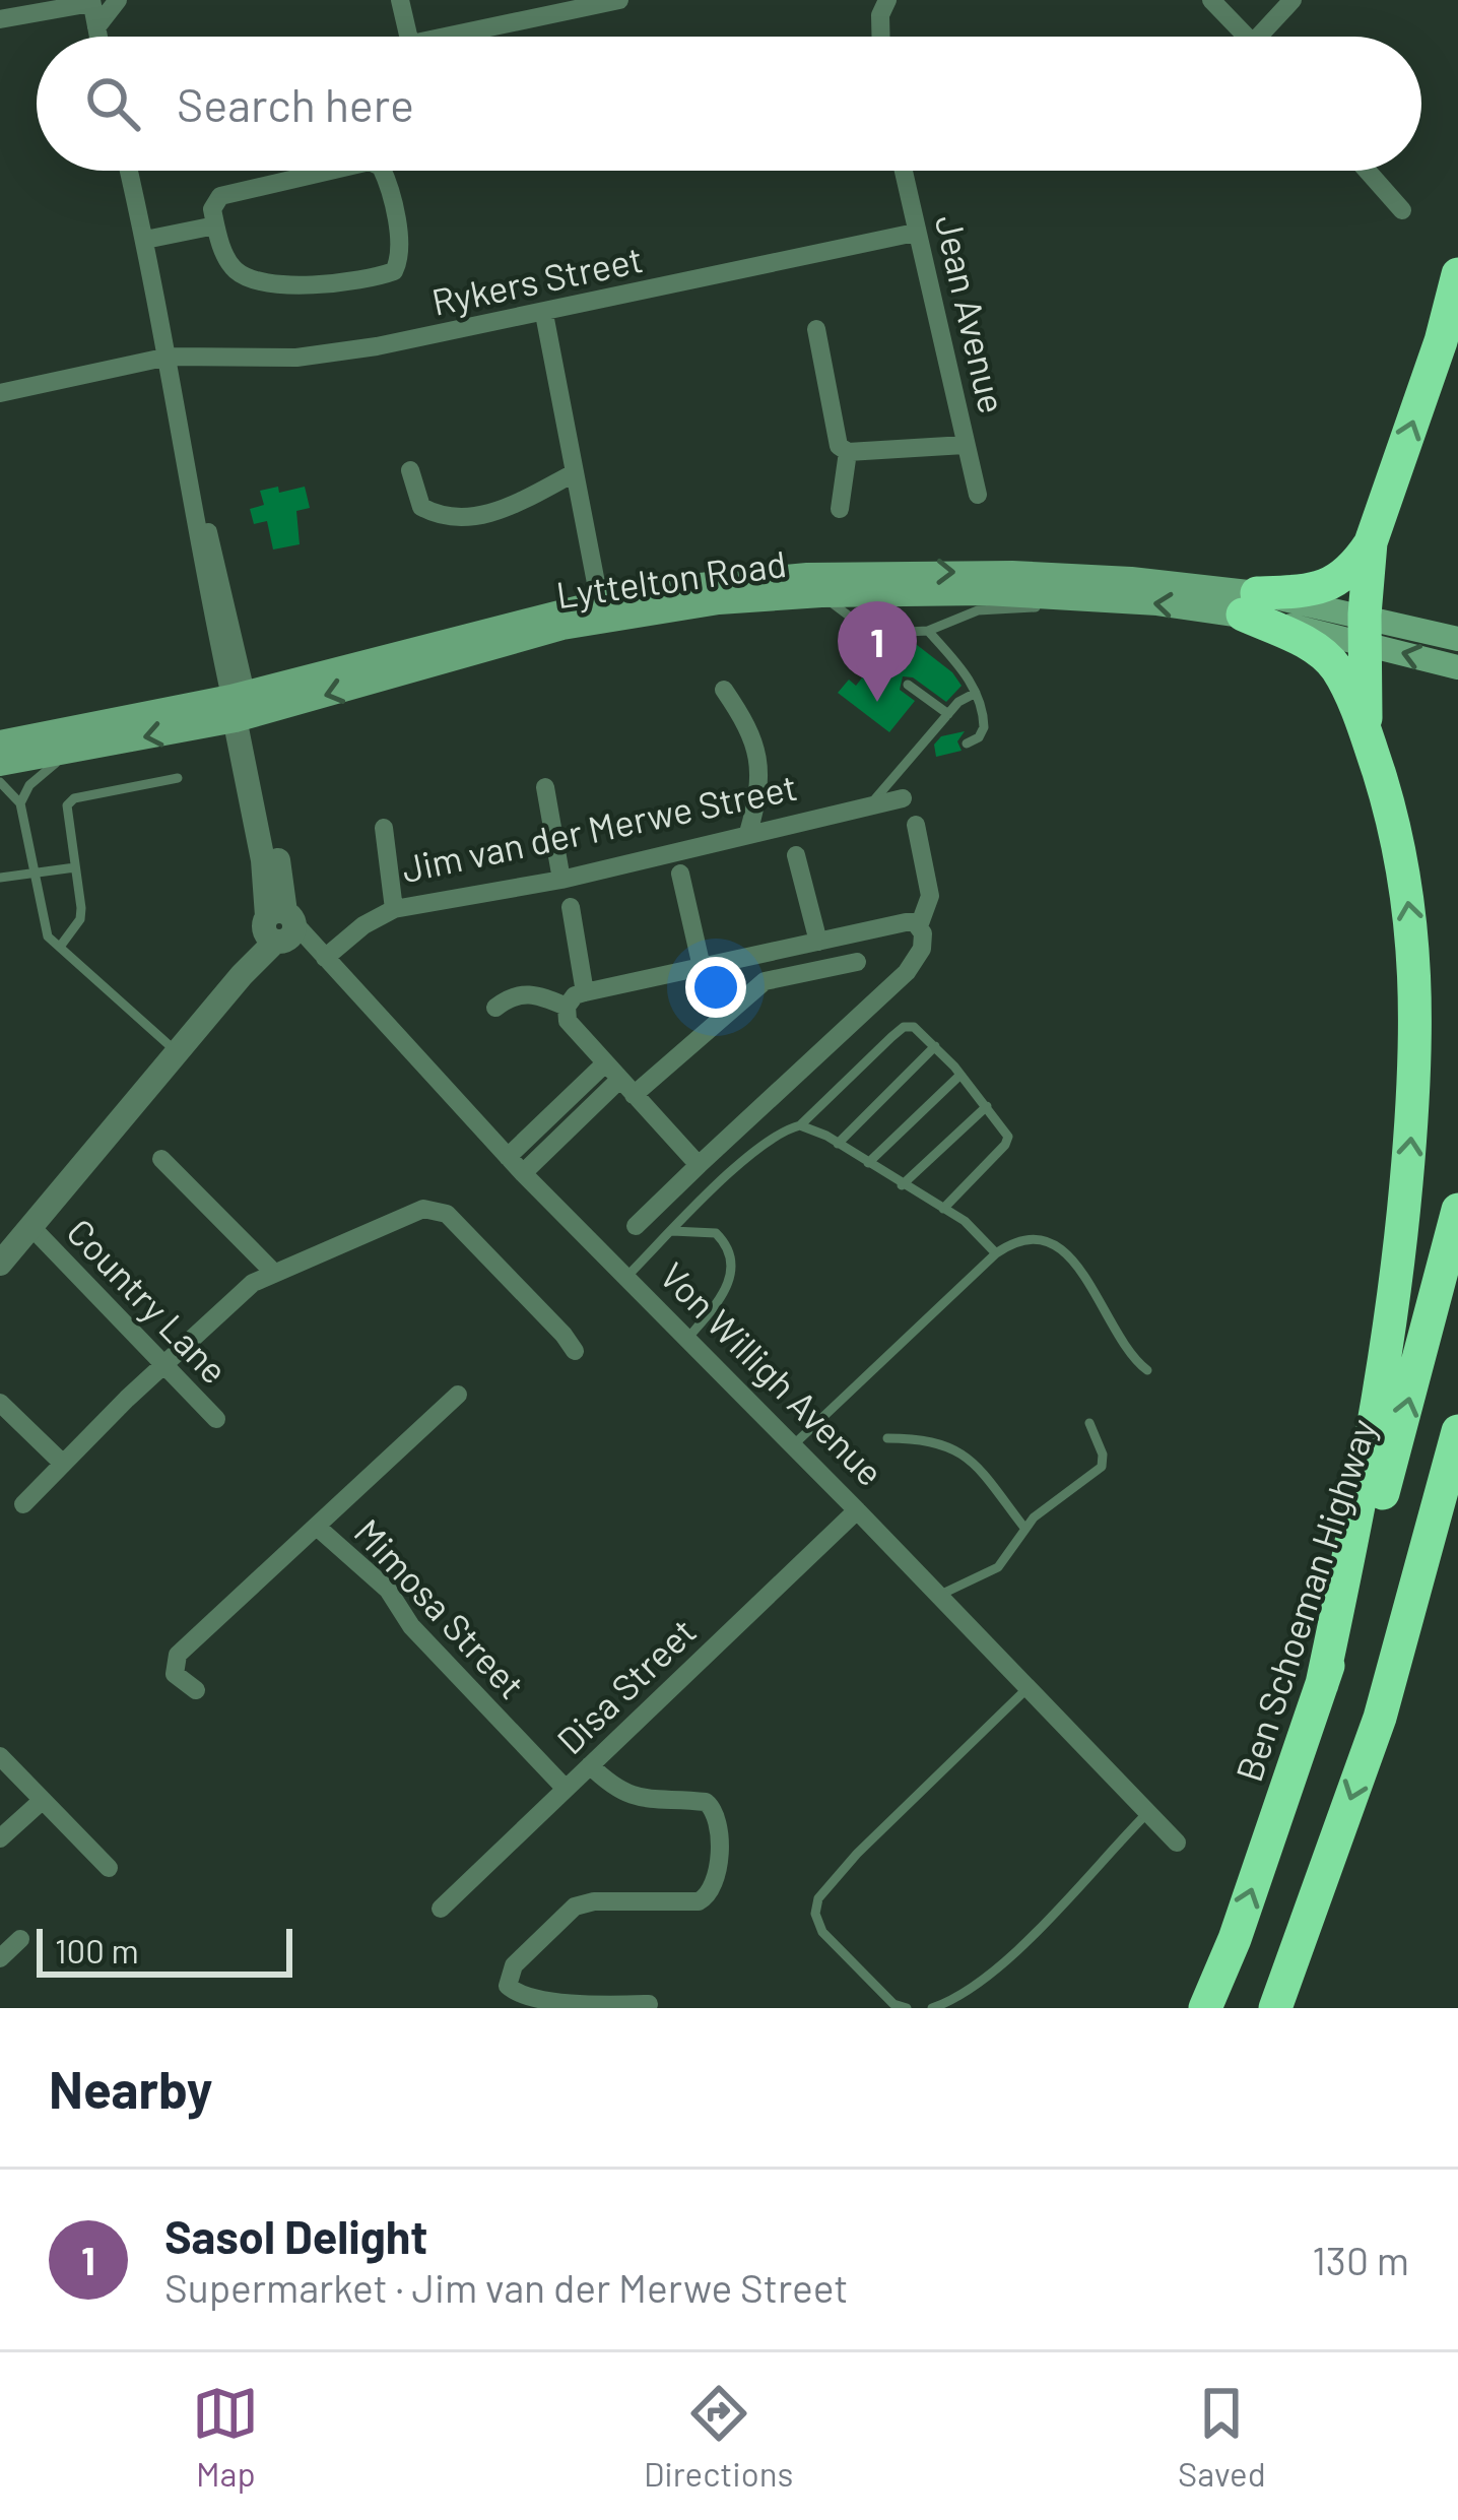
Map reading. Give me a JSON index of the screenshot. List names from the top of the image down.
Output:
{
  "streets": {
    "highway": ["Ben Schoeman Highway"],
    "main road": ["Lyttelton Road"],
    "street": [
      "Rykers Street",
      "Jean Avenue",
      "Jim van der Merwe Street",
      "Country Lane",
      "Von Willigh Avenue",
      "Mimosa Street",
      "Disa Street"
    ]
  },
  "crossings": [
    ["Rykers Street", "Jean Avenue"],
    ["Jim van der Merwe Street", "Von Willigh Avenue"],
    ["Von Willigh Avenue", "Disa Street"],
    ["Mimosa Street", "Disa Street"]
  ],
  "scale_bar": "100 m",
  "page": {
    "search": "Search here",
    "pins": "1",
    "scale": "100 m",
    "heading": "Nearby",
    "list": [
      {
        "mark": "1",
        "name": "Sasol Delight",
        "note": "Supermarket · Jim van der Merwe Street",
        "value": "130 m"
      }
    ],
    "nav": ["Map", "Directions", "Saved"]
  }
}
